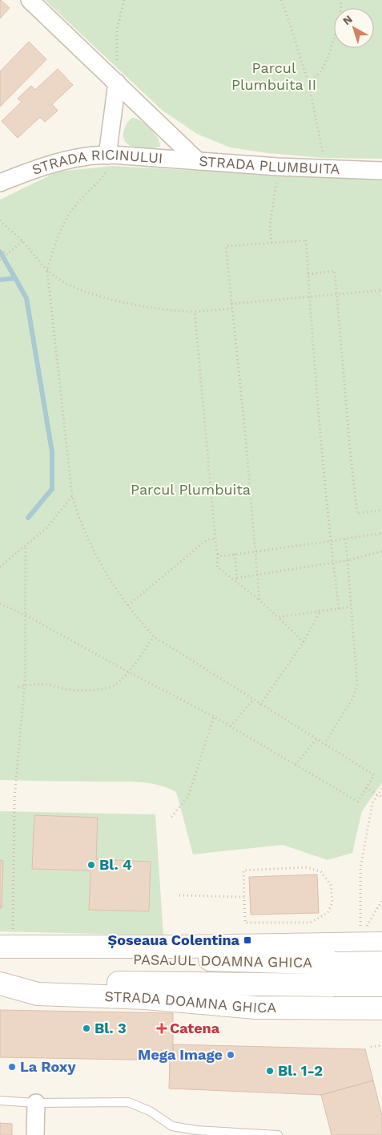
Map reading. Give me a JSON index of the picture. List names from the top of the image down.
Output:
{
  "streets": {
    "main road": ["PASAJUL DOAMNA GHICA", "STRADA DOAMNA GHICA"],
    "street": ["STRADA PLUMBUITA", "STRADA RICINULUI"]
  },
  "crossings": [
    ["STRADA PLUMBUITA", "STRADA RICINULUI"],
    ["PASAJUL DOAMNA GHICA", "STRADA DOAMNA GHICA"]
  ],
  "parks": ["Parcul Plumbuita II", "Parcul Plumbuita"],
  "places": {
    "other": [
      "Bl. 4",
      "Bl. 3",
      "Mega Image",
      "La Roxy",
      "Bl. 1-2"
    ],
    "transit": ["Șoseaua Colentina"],
    "health": ["Catena"]
  },
  "north": "top left"
}
